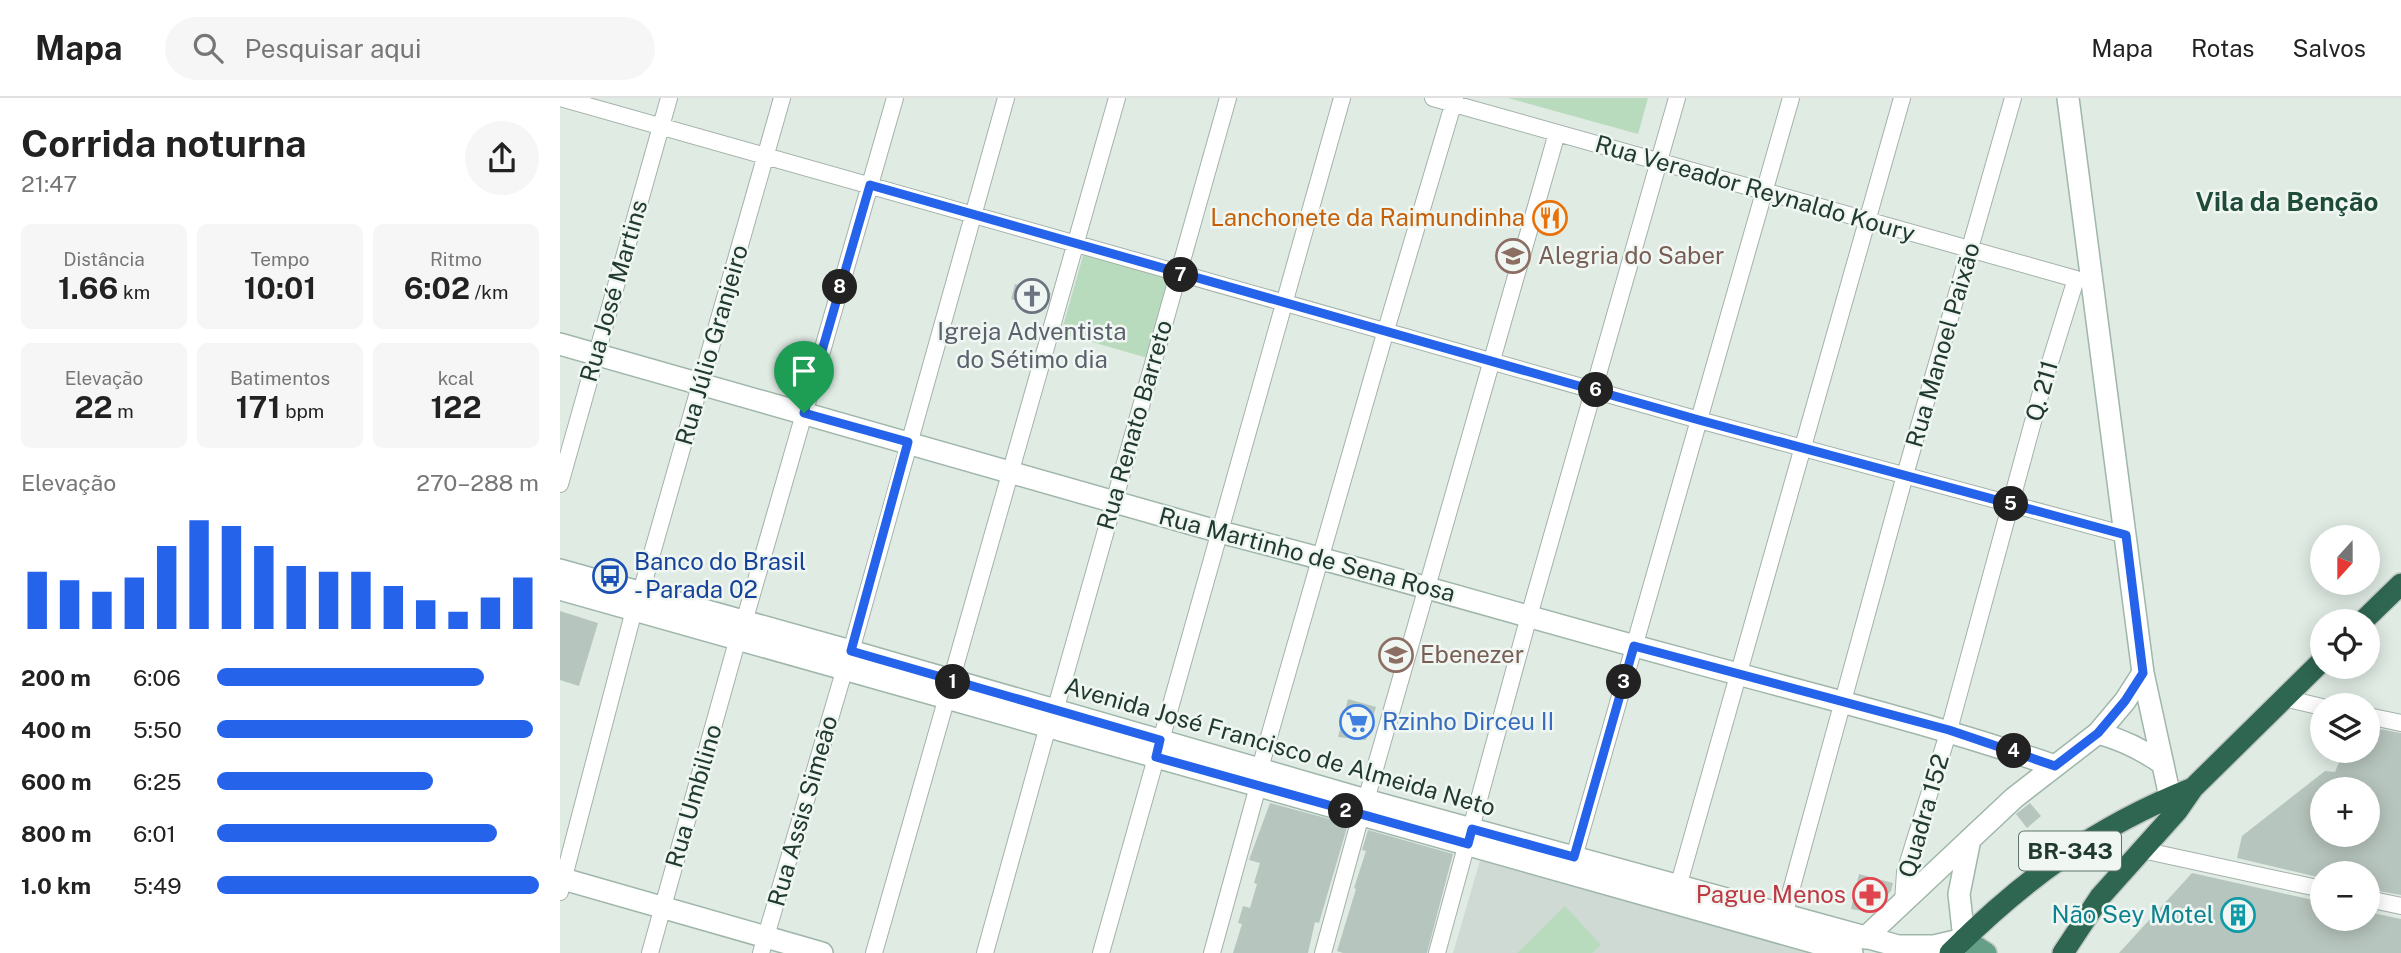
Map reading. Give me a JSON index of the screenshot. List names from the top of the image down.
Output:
{
  "streets": {
    "highway": ["BR-343"],
    "street": [
      "Rua Vereador Reynaldo Koury",
      "Rua José Martins",
      "Rua Júlio Granjeiro",
      "Rua Manoel Paixão",
      "Q. 211",
      "Rua Renato Barreto",
      "Rua Martinho de Sena Rosa",
      "Avenida José Francisco de Almeida Neto",
      "Rua Umbilino",
      "Rua Assis Simeão",
      "Quadra 152"
    ]
  },
  "crossings": [
    ["Rua Vereador Reynaldo Koury", "Rua Manoel Paixão"],
    ["Rua Vereador Reynaldo Koury", "Q. 211"],
    ["Rua José Martins", "Rua Martinho de Sena Rosa"],
    ["Rua Júlio Granjeiro", "Rua Martinho de Sena Rosa"],
    ["Rua Júlio Granjeiro", "Avenida José Francisco de Almeida Neto"],
    ["Rua Manoel Paixão", "Rua Martinho de Sena Rosa"],
    ["Rua Manoel Paixão", "Avenida José Francisco de Almeida Neto"],
    ["Q. 211", "Rua Martinho de Sena Rosa"],
    ["Q. 211", "Quadra 152"],
    ["Rua Renato Barreto", "Rua Martinho de Sena Rosa"],
    ["Rua Renato Barreto", "Avenida José Francisco de Almeida Neto"],
    ["Rua Martinho de Sena Rosa", "Rua Umbilino"],
    ["Rua Martinho de Sena Rosa", "Rua Assis Simeão"],
    ["Rua Martinho de Sena Rosa", "Quadra 152"],
    ["Avenida José Francisco de Almeida Neto", "Rua Umbilino"],
    ["Avenida José Francisco de Almeida Neto", "Rua Assis Simeão"],
    ["Avenida José Francisco de Almeida Neto", "BR-343"]
  ],
  "districts": ["Vila da Benção"],
  "places": {
    "restaurant": ["Lanchonete da Raimundinha"],
    "school or university": ["Alegria do Saber", "Ebenezer"],
    "church": ["Igreja Adventista do Sétimo dia"],
    "bus stop": ["Banco do Brasil - Parada 02"],
    "supermarket": ["Rzinho Dirceu II"],
    "pharmacy": ["Pague Menos"],
    "building": ["Não Sey Motel"]
  },
  "north": "bottom",
  "page": {
    "header": "Mapa",
    "search": "Pesquisar aqui",
    "nav": ["Mapa", "Rotas", "Salvos"],
    "heading": ["Corrida noturna", "21:47"],
    "stats": [
      ["Distância", "1.66 km"],
      ["Tempo", "10:01"],
      ["Ritmo", "6:02 /km"],
      ["Elevação", "22 m"],
      ["Batimentos", "171 bpm"],
      ["kcal", "122"]
    ],
    "pins": [
      "7",
      "8",
      "6",
      "5",
      "1",
      "3",
      "4",
      "2"
    ],
    "chart": ["Elevação", "270–288 m"],
    "map_buttons": ["+", "−"],
    "list": [
      {
        "name": "200 m",
        "note": "6:06"
      },
      {
        "name": "400 m",
        "note": "5:50"
      },
      {
        "name": "600 m",
        "note": "6:25"
      },
      {
        "name": "800 m",
        "note": "6:01"
      },
      {
        "name": "1.0 km",
        "note": "5:49"
      }
    ]
  }
}
